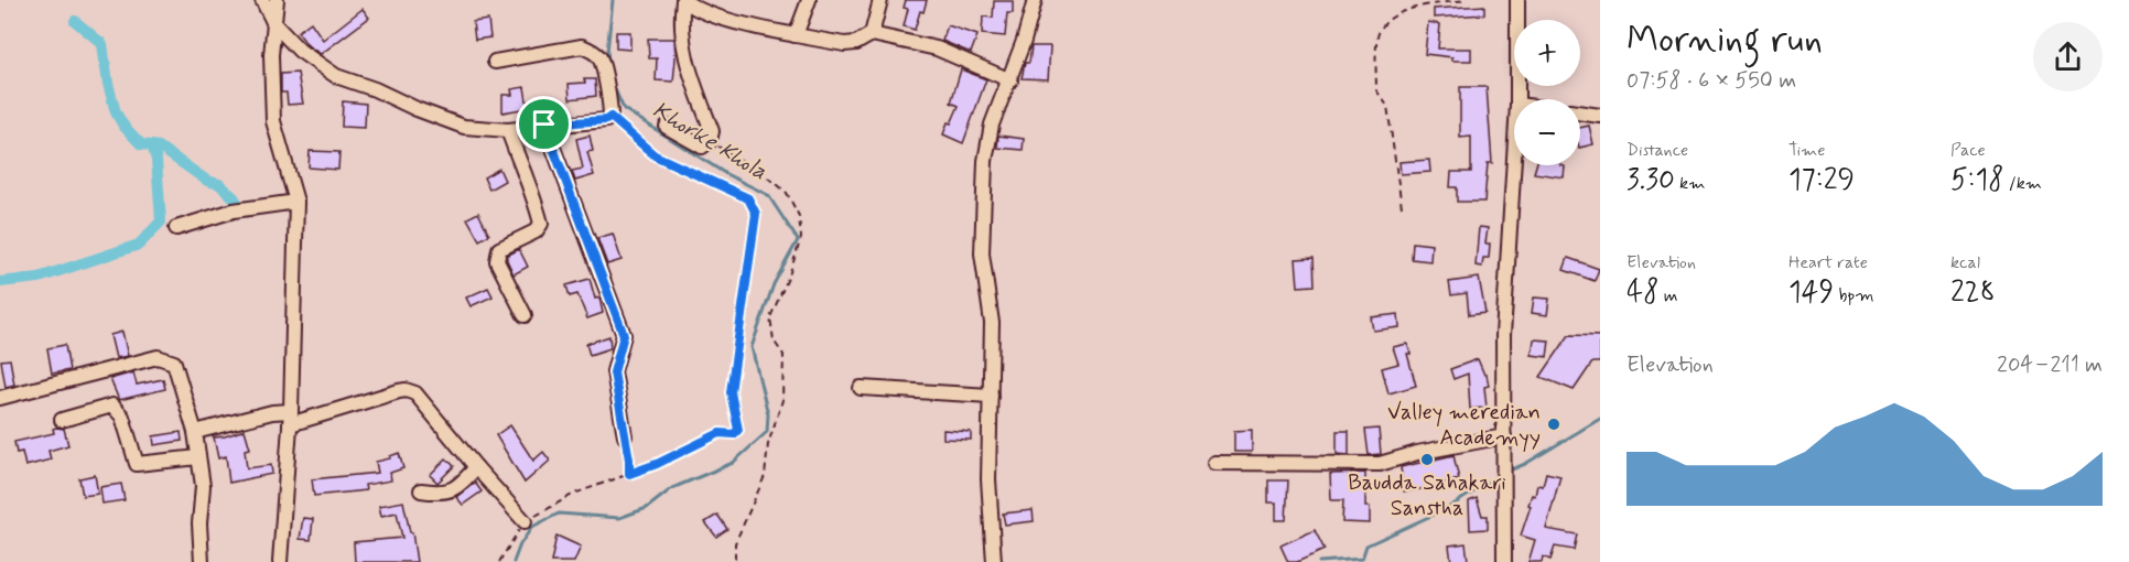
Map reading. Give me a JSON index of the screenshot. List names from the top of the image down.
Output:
{
  "water": ["Khorke Khola"],
  "places": ["Valley meredian Academyy", "Baudda Sahakari Sanstha"],
  "page": {
    "heading": ["Morning run", "07:58 · 6 × 550 m"],
    "map_buttons": ["+", "−"],
    "stats": [
      ["Distance", "3.30 km"],
      ["Time", "17:29"],
      ["Pace", "5:18 /km"],
      ["Elevation", "48 m"],
      ["Heart rate", "149 bpm"],
      ["kcal", "228"]
    ],
    "chart": ["Elevation", "204–211 m"]
  }
}
